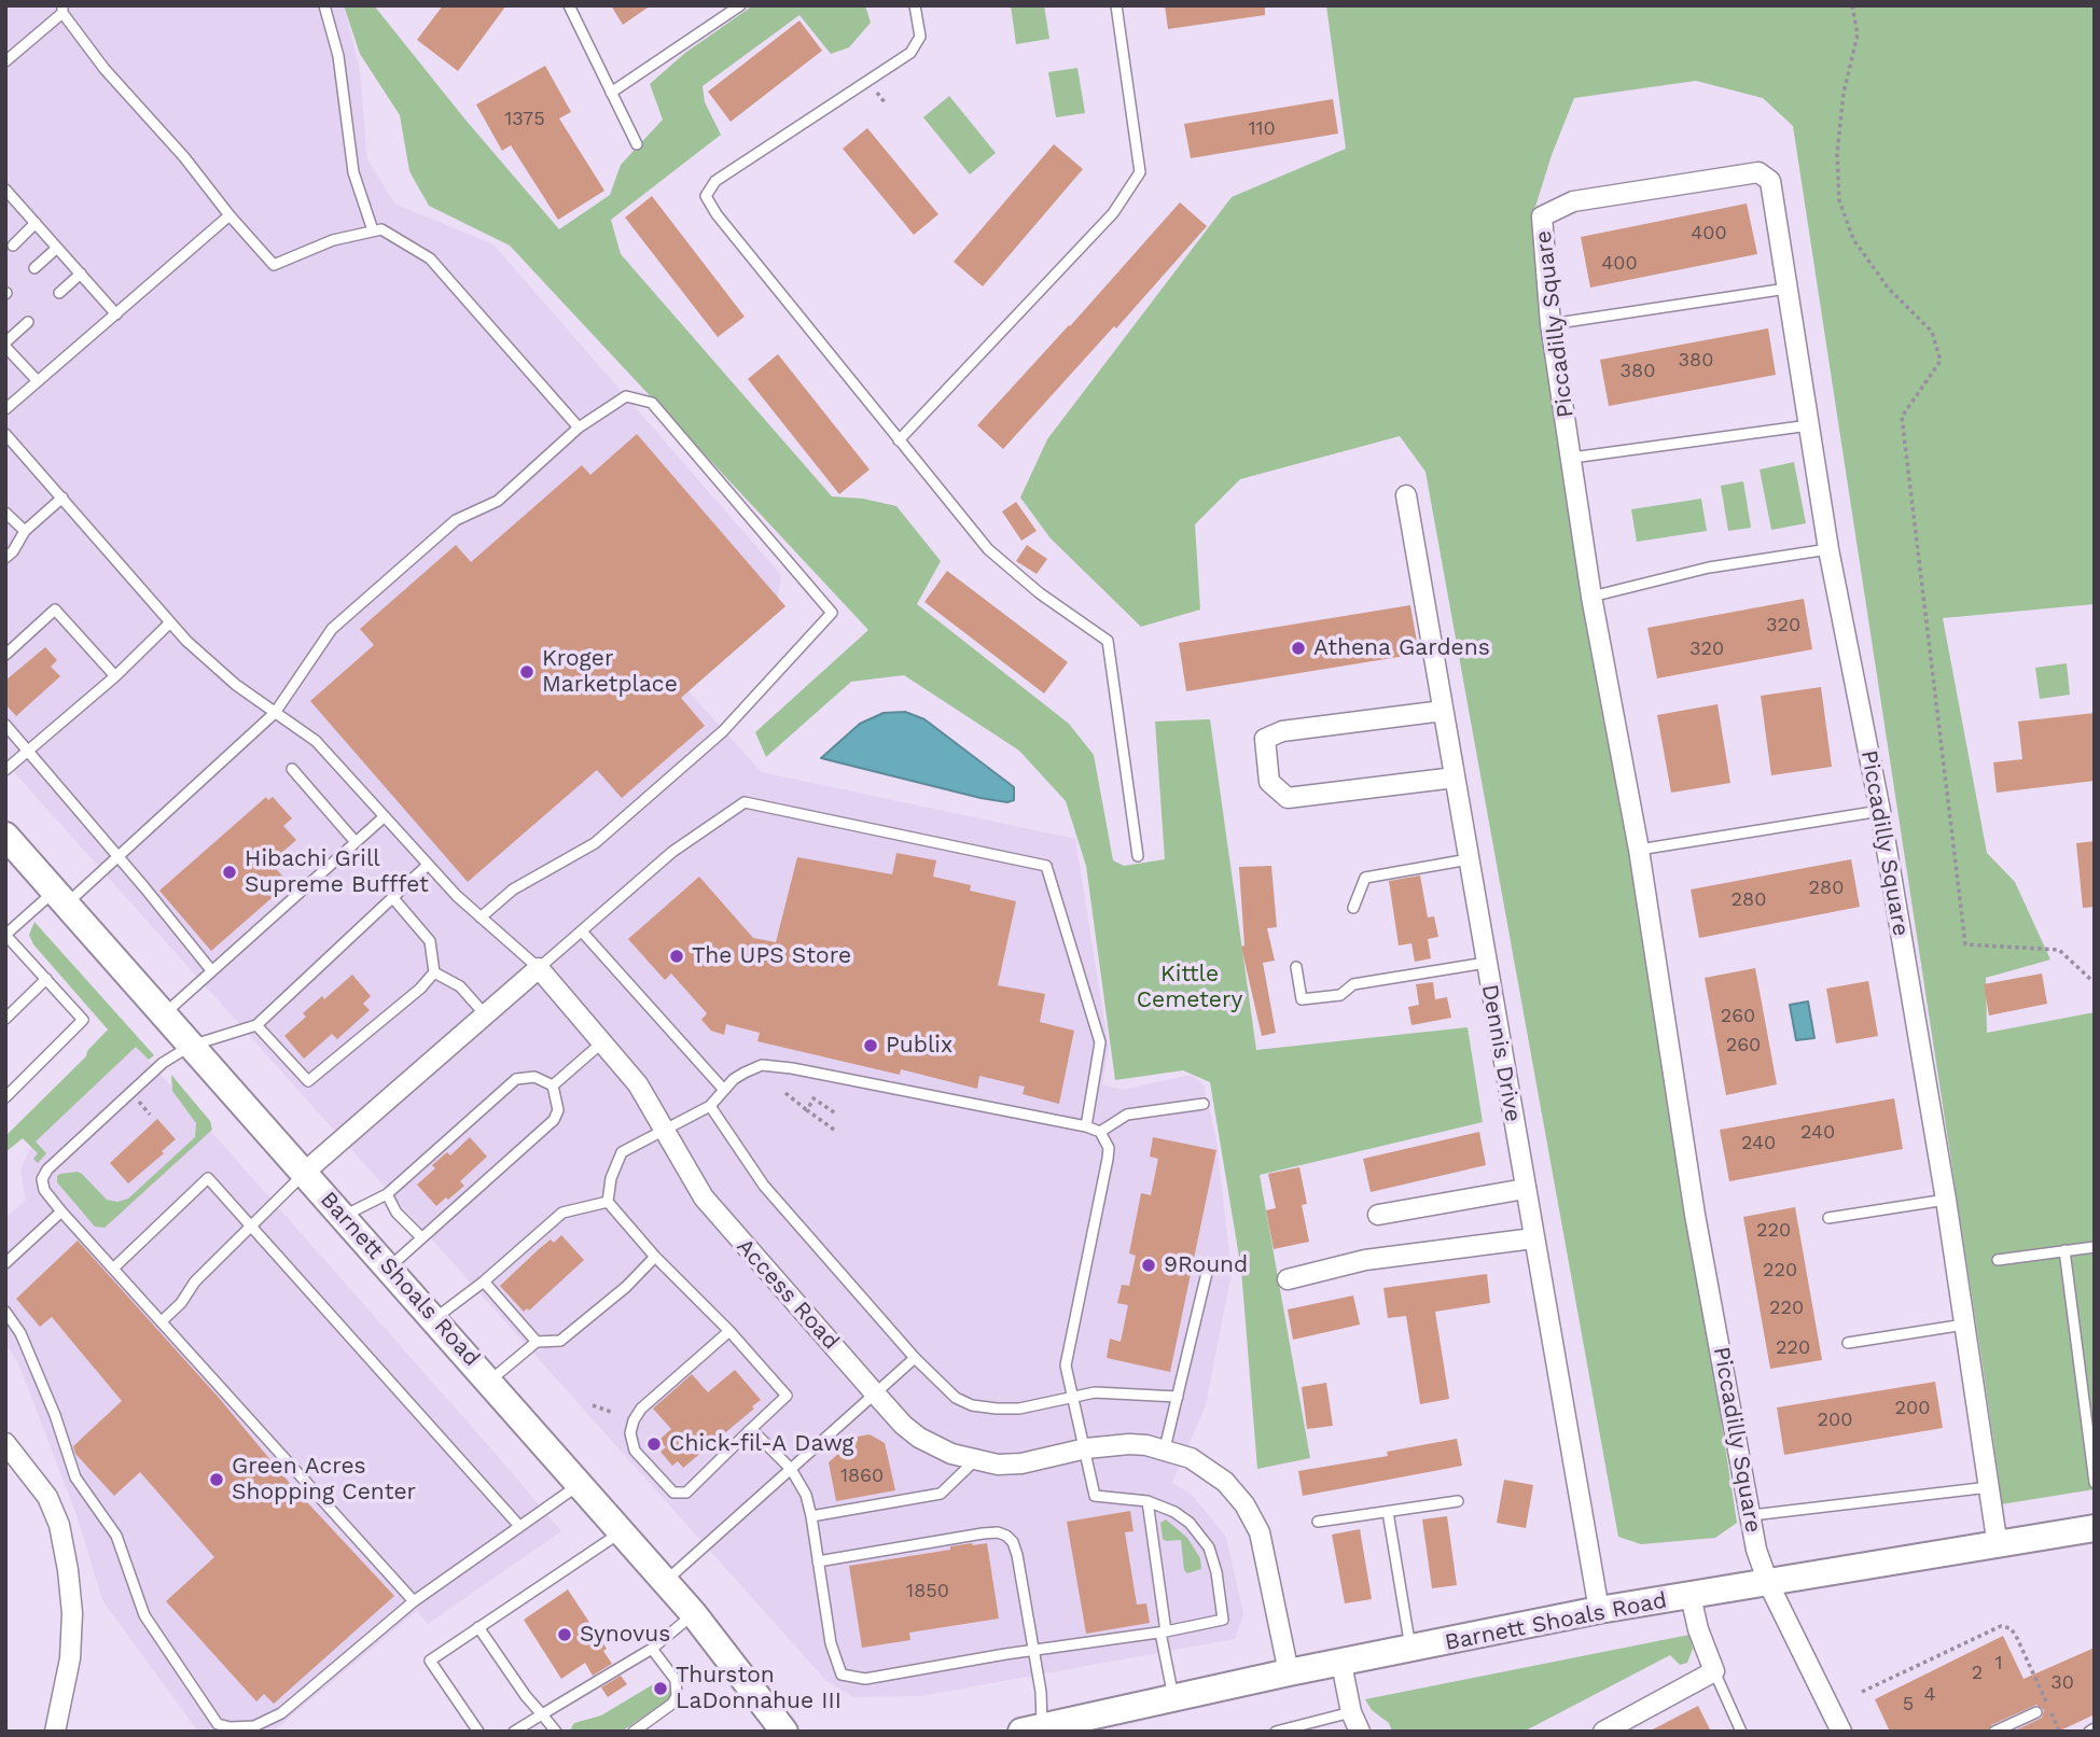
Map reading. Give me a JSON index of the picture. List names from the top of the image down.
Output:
{
  "streets": {
    "main road": ["Barnett Shoals Road"],
    "street": ["Piccadilly Square", "Dennis Drive", "Access Road"]
  },
  "crossings": [
    ["Piccadilly Square", "Barnett Shoals Road"],
    ["Dennis Drive", "Barnett Shoals Road"],
    ["Barnett Shoals Road", "Access Road"]
  ],
  "parks": ["Kittle Cemetery"],
  "places": [
    "Athena Gardens",
    "Kroger Marketplace",
    "Hibachi Grill Supreme Bufffet",
    "The UPS Store",
    "Publix",
    "9Round",
    "Chick-fil-A Dawg",
    "Green Acres Shopping Center",
    "Synovus",
    "Thurston LaDonnahue III"
  ],
  "house_numbers": [
    "1375",
    "110",
    "400",
    "400",
    "380",
    "380",
    "320",
    "320",
    "280",
    "280",
    "260",
    "260",
    "240",
    "240",
    "220",
    "220",
    "220",
    "220",
    "200",
    "200",
    "1860",
    "1850",
    "1",
    "2",
    "30",
    "4",
    "5"
  ]
}
